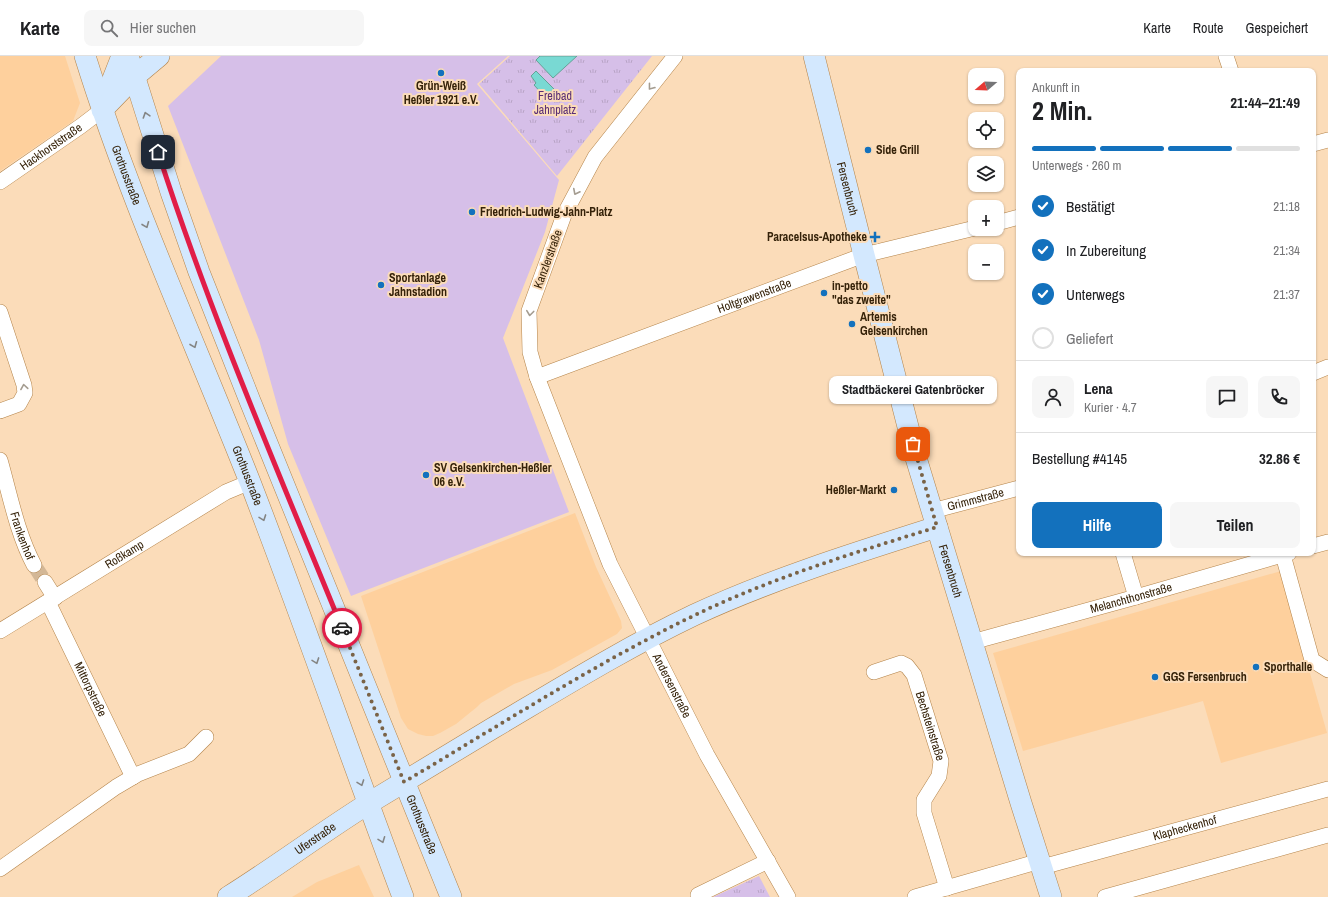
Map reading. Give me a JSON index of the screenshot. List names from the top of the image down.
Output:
{
  "streets": {
    "main road": [
      "Hackhorststraße",
      "Grothusstraße",
      "Fersenbruch",
      "Grimmstraße",
      "Uferstraße"
    ],
    "street": [
      "Kanzlerstraße",
      "Holtgrawenstraße",
      "Frankenhof",
      "Roßkamp",
      "Melanchthonstraße",
      "Andersenstraße",
      "Mittorpstraße",
      "Bechsteinstraße",
      "Klapheckenhof"
    ]
  },
  "crossings": [
    ["Hackhorststraße", "Grothusstraße"],
    ["Grothusstraße", "Grimmstraße"],
    ["Grothusstraße", "Roßkamp"],
    ["Grothusstraße", "Uferstraße"],
    ["Fersenbruch", "Holtgrawenstraße"],
    ["Fersenbruch", "Grimmstraße"],
    ["Fersenbruch", "Melanchthonstraße"],
    ["Fersenbruch", "Klapheckenhof"],
    ["Kanzlerstraße", "Holtgrawenstraße"],
    ["Kanzlerstraße", "Andersenstraße"],
    ["Holtgrawenstraße", "Andersenstraße"],
    ["Grimmstraße", "Andersenstraße"],
    ["Grimmstraße", "Uferstraße"],
    ["Roßkamp", "Mittorpstraße"]
  ],
  "one_way": ["Kanzlerstraße"],
  "parks": ["Freibad Jahnplatz"],
  "places": {
    "other": [
      "Grün-Weiß Heßler 1921 e.V.",
      "Side Grill",
      "Friedrich-Ludwig-Jahn-Platz",
      "Sportanlage Jahnstadion",
      "in-petto \"das zweite\"",
      "Artemis Gelsenkirchen",
      "Stadtbäckerei Gatenbröcker",
      "SV Gelsenkirchen-Heßler 06 e.V.",
      "Heßler-Markt",
      "Sporthalle",
      "GGS Fersenbruch"
    ],
    "health": ["Paracelsus-Apotheke"]
  },
  "north": "left",
  "page": {
    "header": "Karte",
    "search": "Hier suchen",
    "nav": ["Karte", "Route", "Gespeichert"],
    "map_buttons": ["+", "−"],
    "heading": ["2 Min.", "Ankunft in", "21:44–21:49"],
    "panel": [
      "Lena",
      "Kurier · 4.7",
      "Bestellung #4145",
      "32.86 €"
    ],
    "bar": "Unterwegs · 260 m",
    "list": [
      ["Bestätigt", "21:18"],
      ["In Zubereitung", "21:34"],
      ["Unterwegs", "21:37"],
      "Geliefert"
    ],
    "bubble": "Stadtbäckerei Gatenbröcker",
    "buttons": ["Hilfe", "Teilen"]
  }
}
